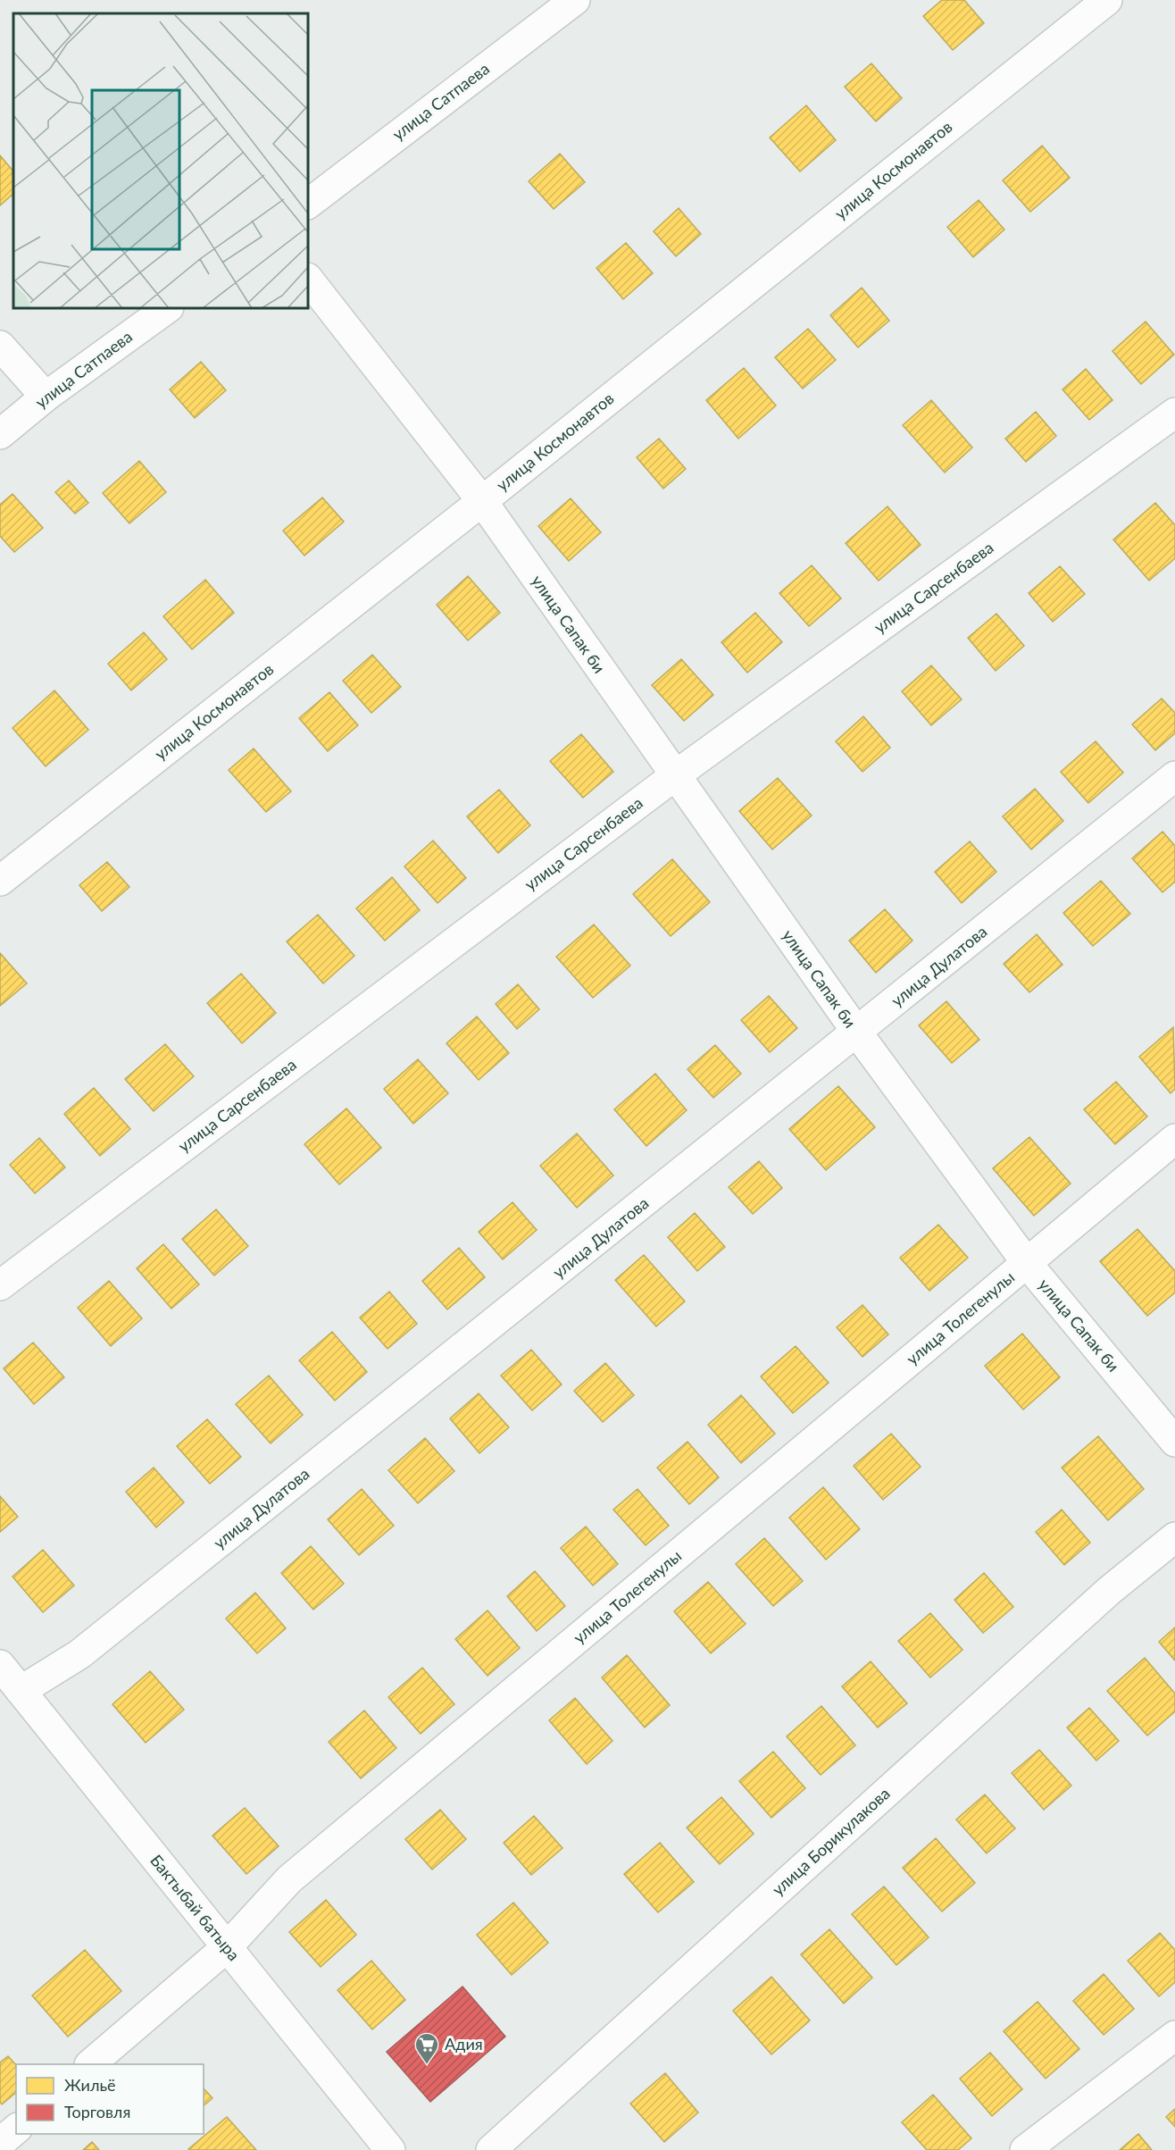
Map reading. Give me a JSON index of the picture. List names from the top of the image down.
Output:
{
  "streets": {
    "street": [
      "улица Сатпаева",
      "улица Космонавтов",
      "улица Сарсенбаева",
      "улица Сапак би",
      "улица Дулатова",
      "улица Толегенулы",
      "улица Борикулакова",
      "Бактыбай батыра"
    ]
  },
  "crossings": [
    ["улица Космонавтов", "улица Сапак би"],
    ["улица Сарсенбаева", "улица Сапак би"],
    ["улица Сапак би", "улица Дулатова"],
    ["улица Сапак би", "улица Толегенулы"],
    ["улица Дулатова", "Бактыбай батыра"],
    ["улица Толегенулы", "Бактыбай батыра"]
  ],
  "places": {
    "supermarket": ["Адия"]
  },
  "legend": ["Жильё", "Торговля"]
}
